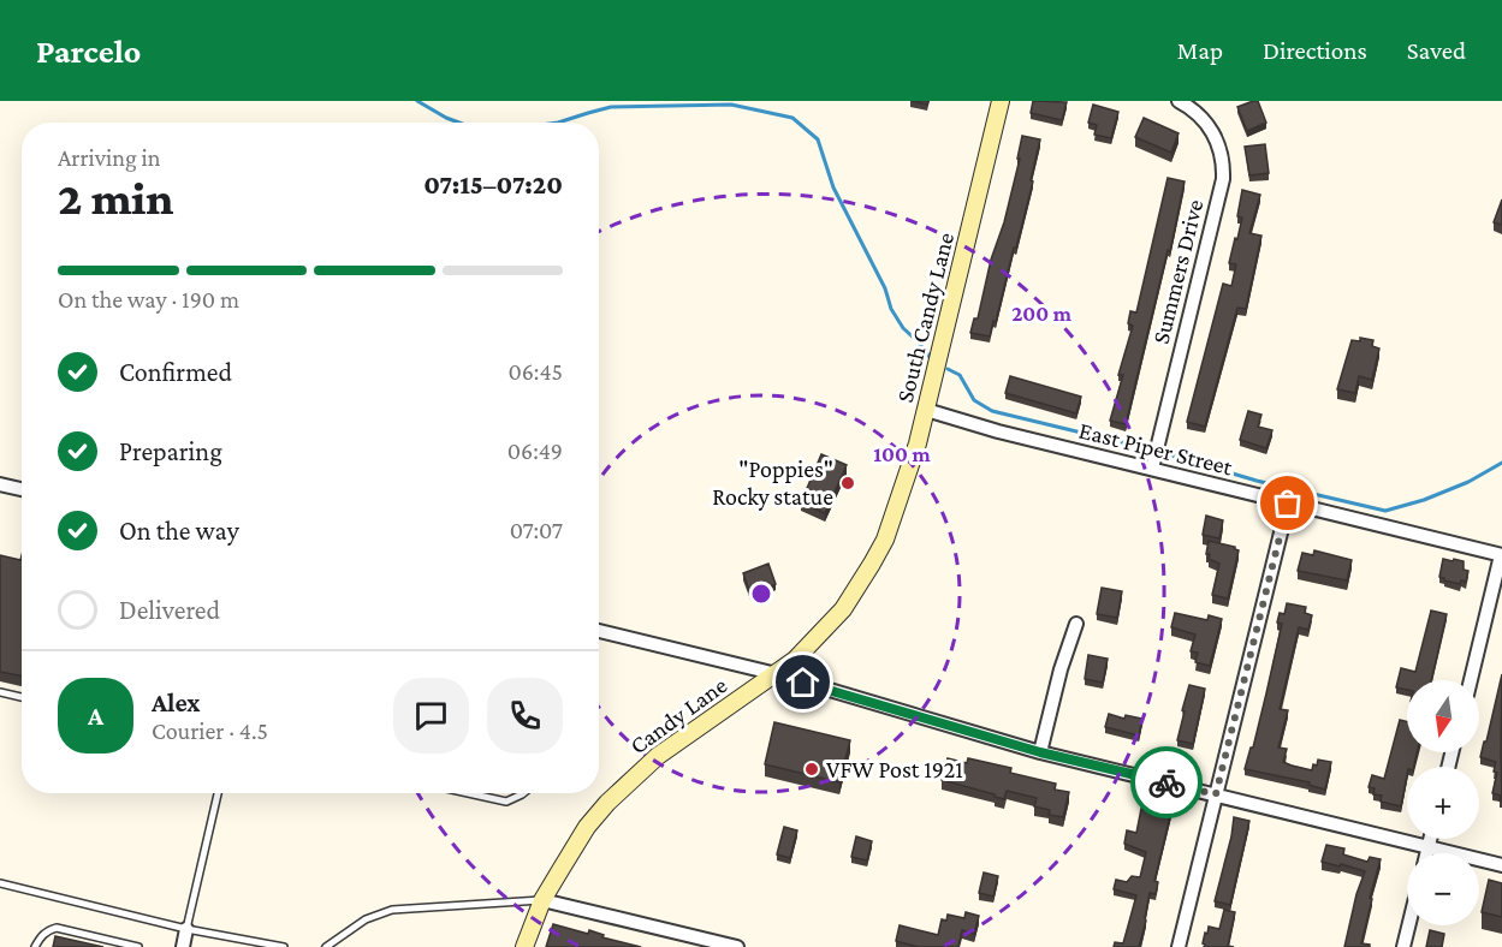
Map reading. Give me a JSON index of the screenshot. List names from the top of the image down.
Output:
{
  "streets": {
    "main road": ["South Candy Lane", "Candy Lane"],
    "street": ["Summers Drive", "East Piper Street"]
  },
  "crossings": [
    ["Summers Drive", "East Piper Street"],
    ["South Candy Lane", "East Piper Street"],
    ["South Candy Lane", "Candy Lane"]
  ],
  "places": ["\"Poppies\" Rocky statue", "VFW Post 1921"],
  "north": "bottom",
  "page": {
    "header": "Parcelo",
    "nav": ["Map", "Directions", "Saved"],
    "heading": ["2 min", "Arriving in", "07:15–07:20"],
    "panel": ["Alex", "Courier · 4.5"],
    "bar": "On the way · 190 m",
    "list": [
      ["Confirmed", "06:45"],
      ["Preparing", "06:49"],
      ["On the way", "07:07"],
      "Delivered"
    ],
    "round": "A",
    "map_buttons": ["+", "−"]
  },
  "rings": ["200 m", "100 m"]
}
